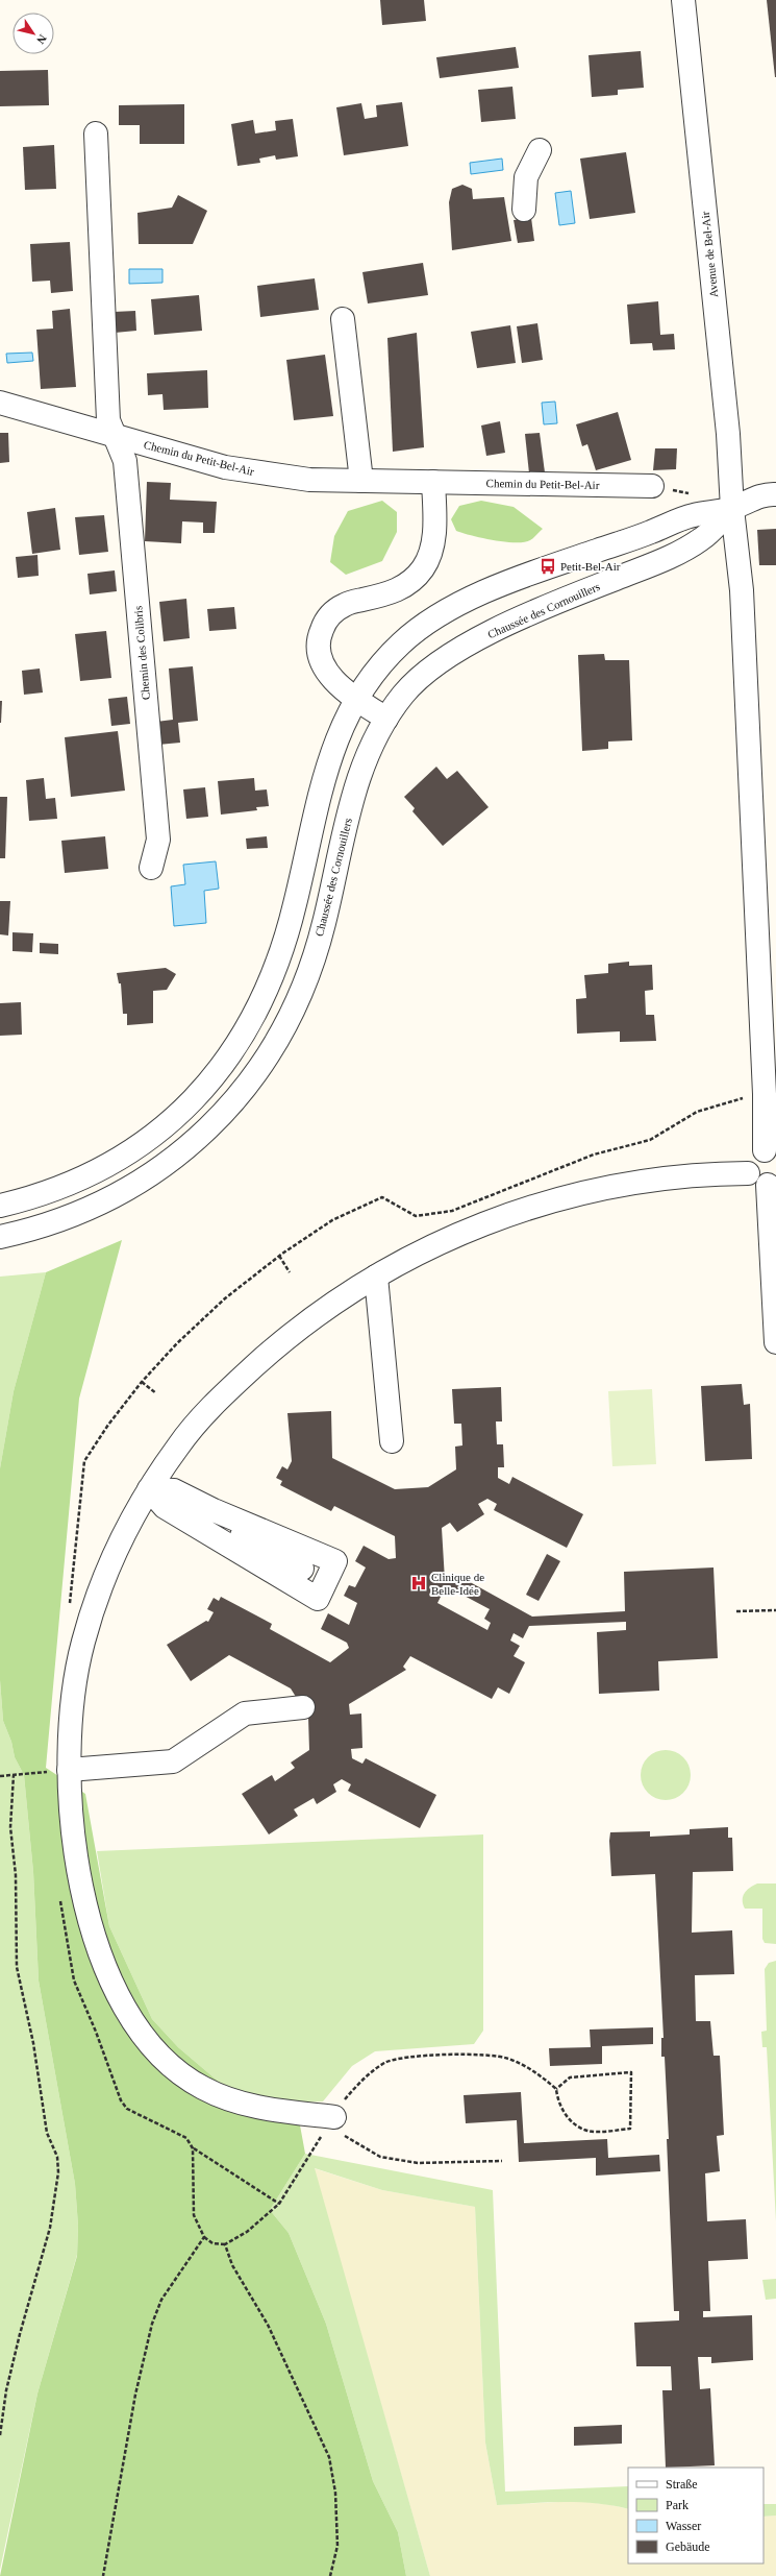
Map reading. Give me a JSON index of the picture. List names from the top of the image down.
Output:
{
  "streets": {
    "street": [
      "Avenue de Bel-Air",
      "Chemin du Petit-Bel-Air",
      "Chaussée des Cornouillers",
      "Chemin des Colibris"
    ]
  },
  "crossings": [
    ["Avenue de Bel-Air", "Chaussée des Cornouillers"],
    ["Chemin du Petit-Bel-Air", "Chemin des Colibris"]
  ],
  "places": {
    "bus stop": ["Petit-Bel-Air"],
    "hospital": ["Clinique de Belle-Idée"]
  },
  "legend": [
    "Straße",
    "Park",
    "Wasser",
    "Gebäude"
  ],
  "north": "bottom right"
}
